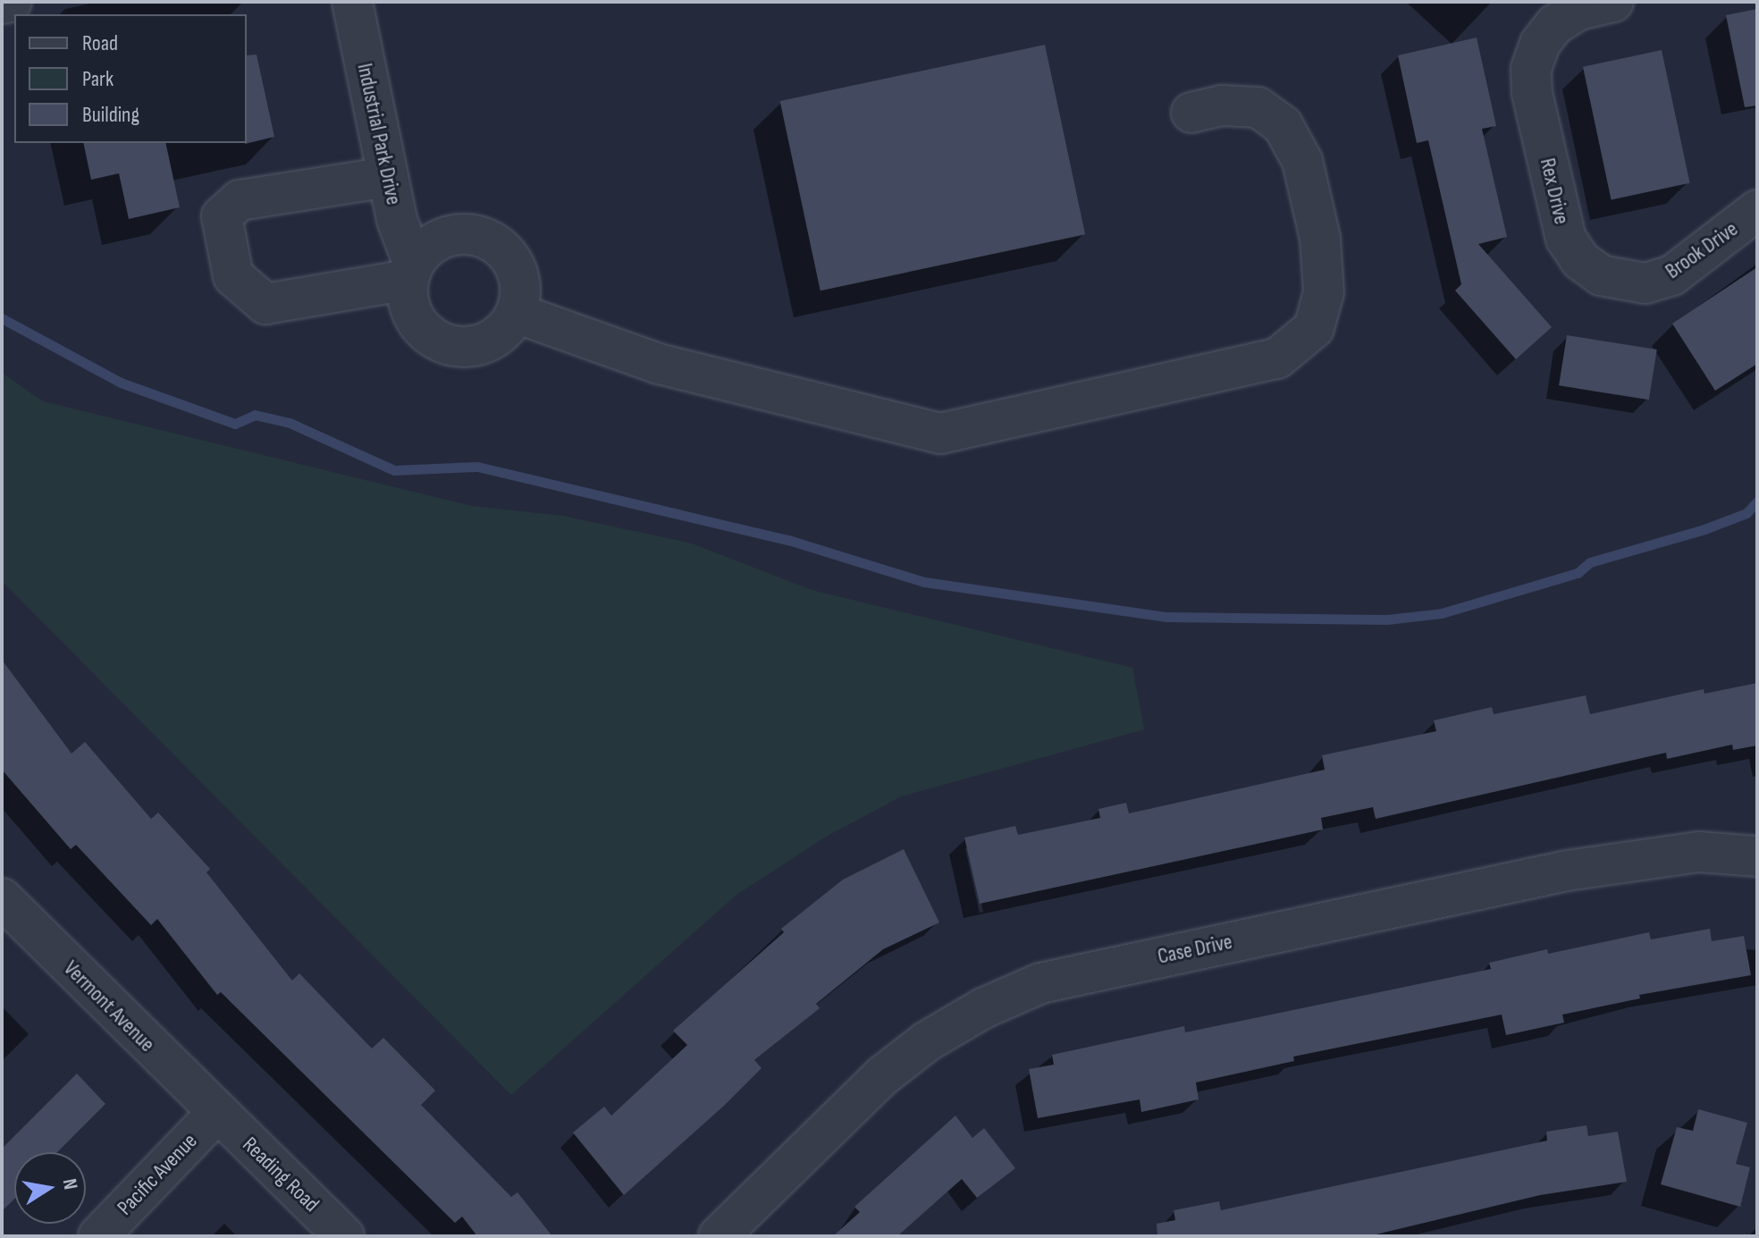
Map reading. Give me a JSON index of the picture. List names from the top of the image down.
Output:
{
  "streets": {
    "street": [
      "Industrial Park Drive",
      "Rex Drive",
      "Brook Drive",
      "Case Drive",
      "Vermont Avenue",
      "Pacific Avenue",
      "Reading Road"
    ]
  },
  "crossings": [
    ["Rex Drive", "Brook Drive"],
    ["Vermont Avenue", "Pacific Avenue"],
    ["Vermont Avenue", "Reading Road"],
    ["Pacific Avenue", "Reading Road"]
  ],
  "legend": ["Road", "Park", "Building"],
  "north": "right"
}
